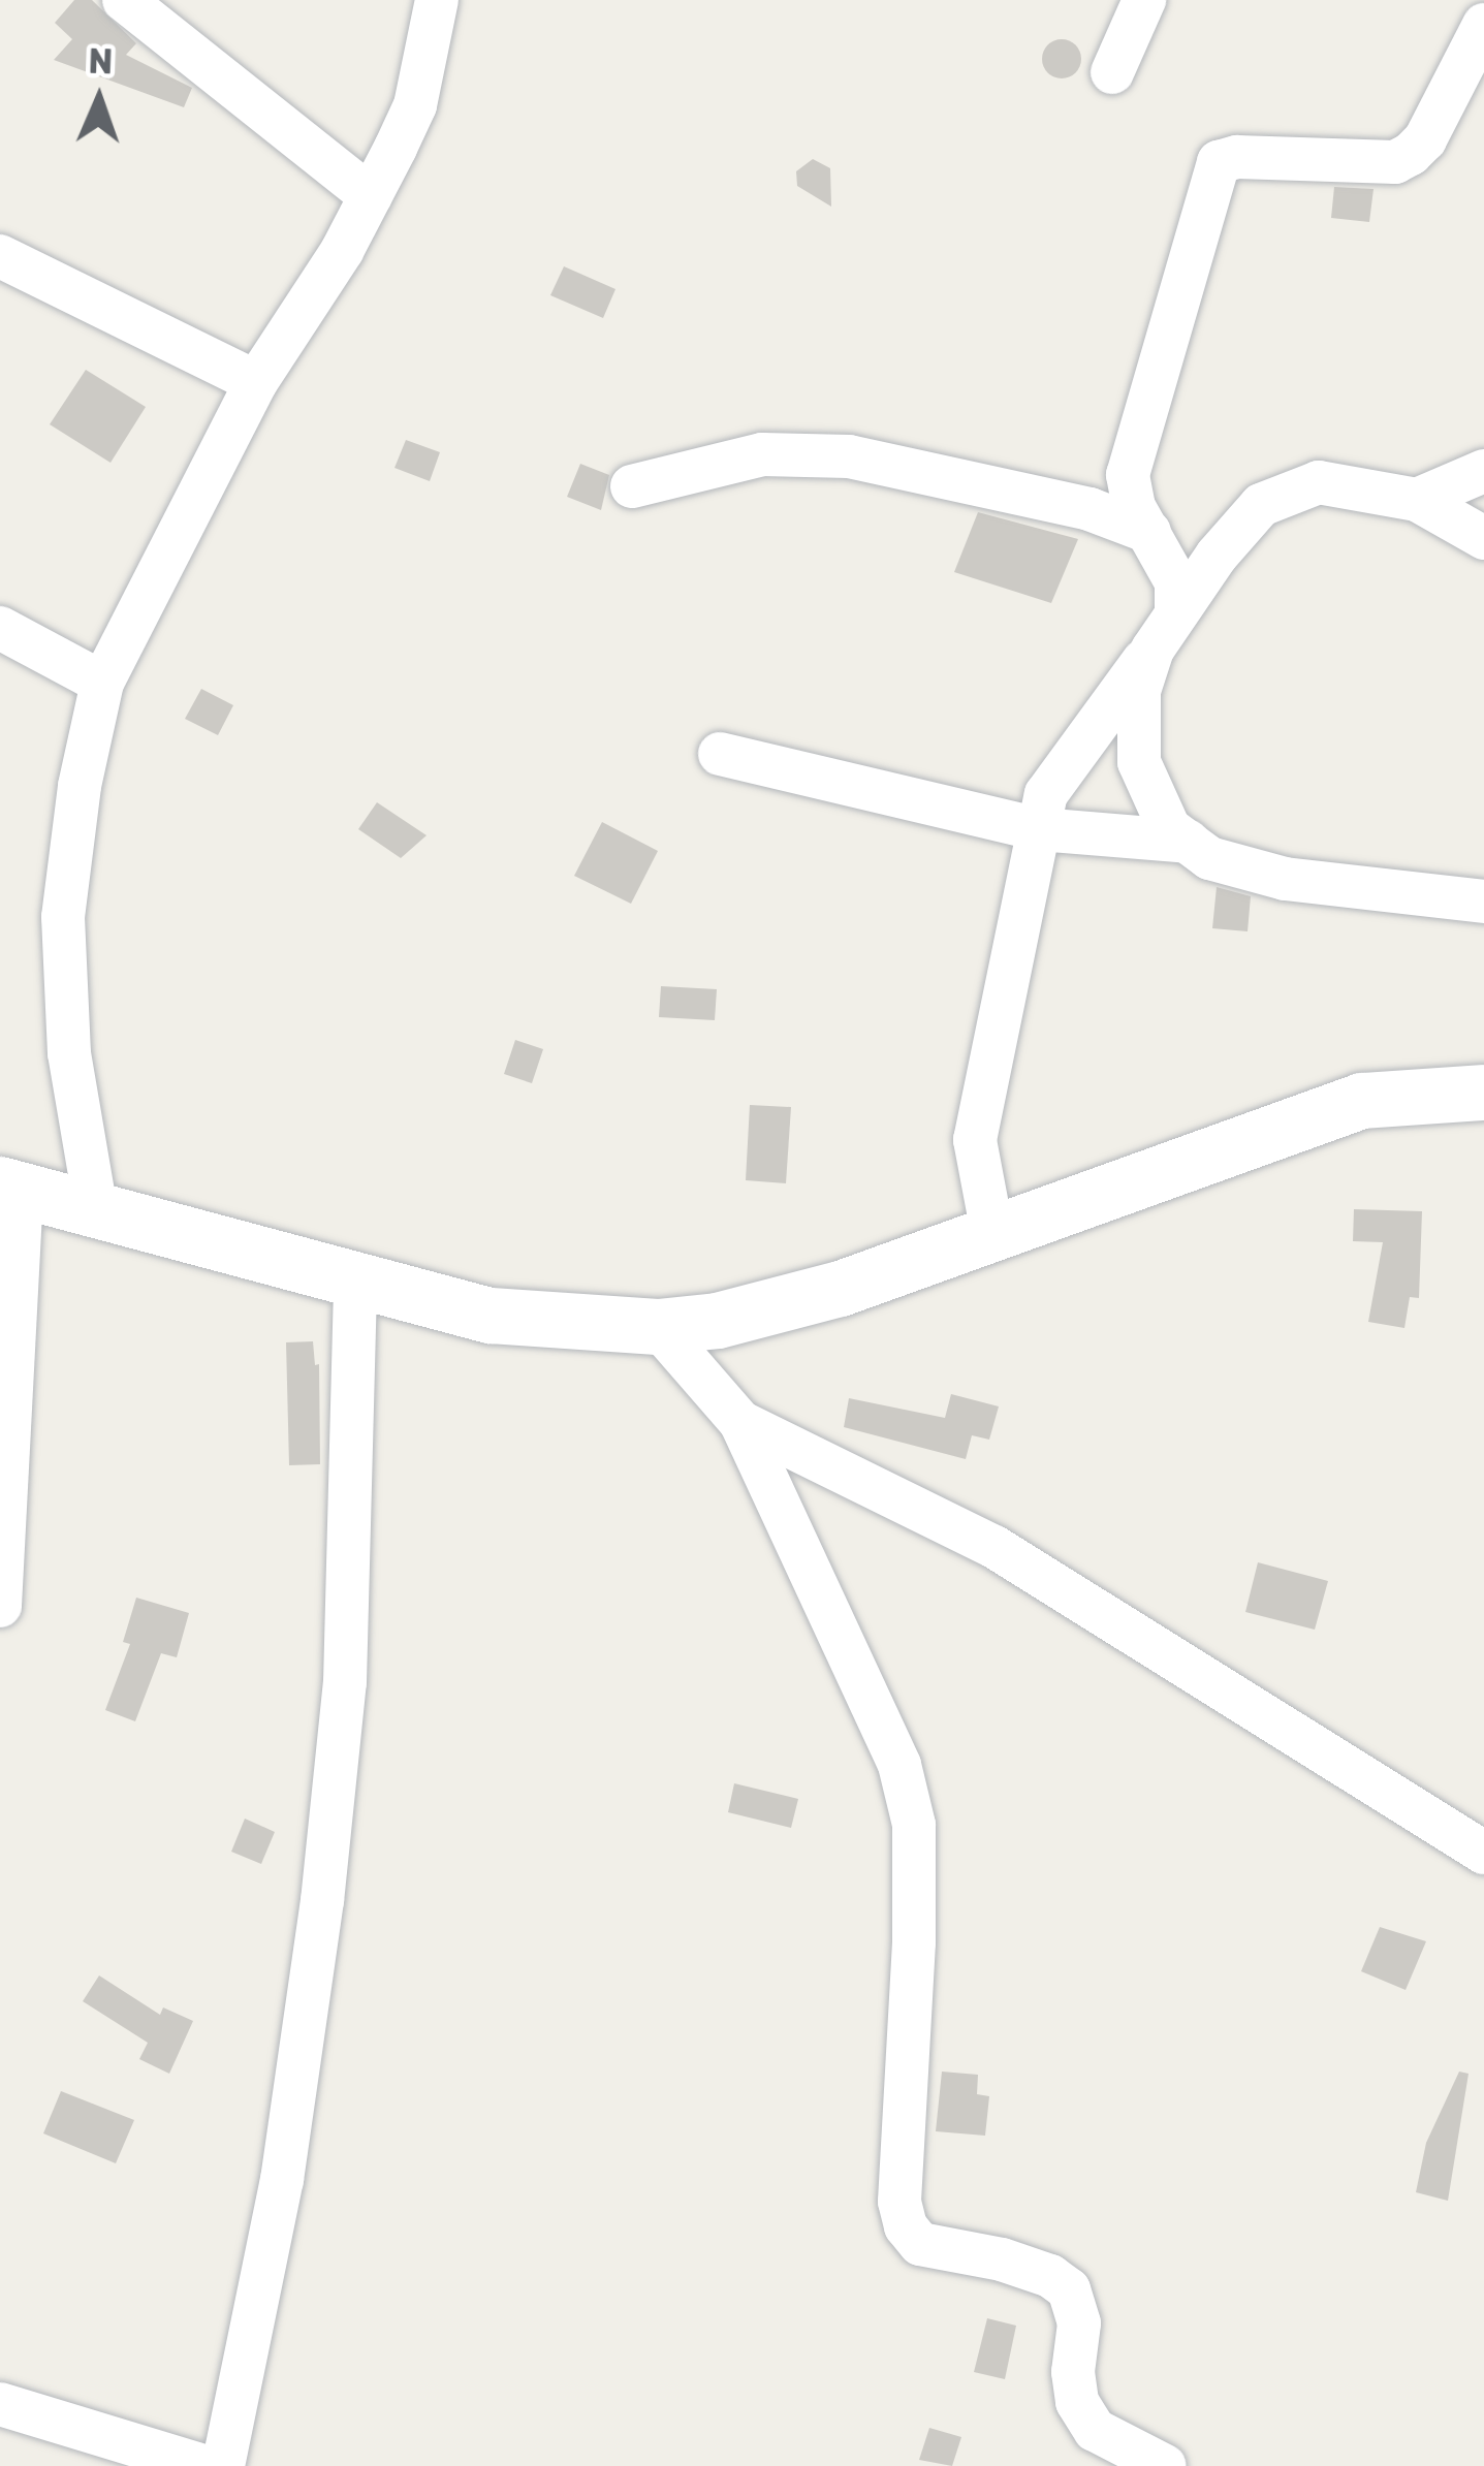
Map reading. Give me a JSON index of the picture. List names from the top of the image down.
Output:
{
  "north": "top"
}
